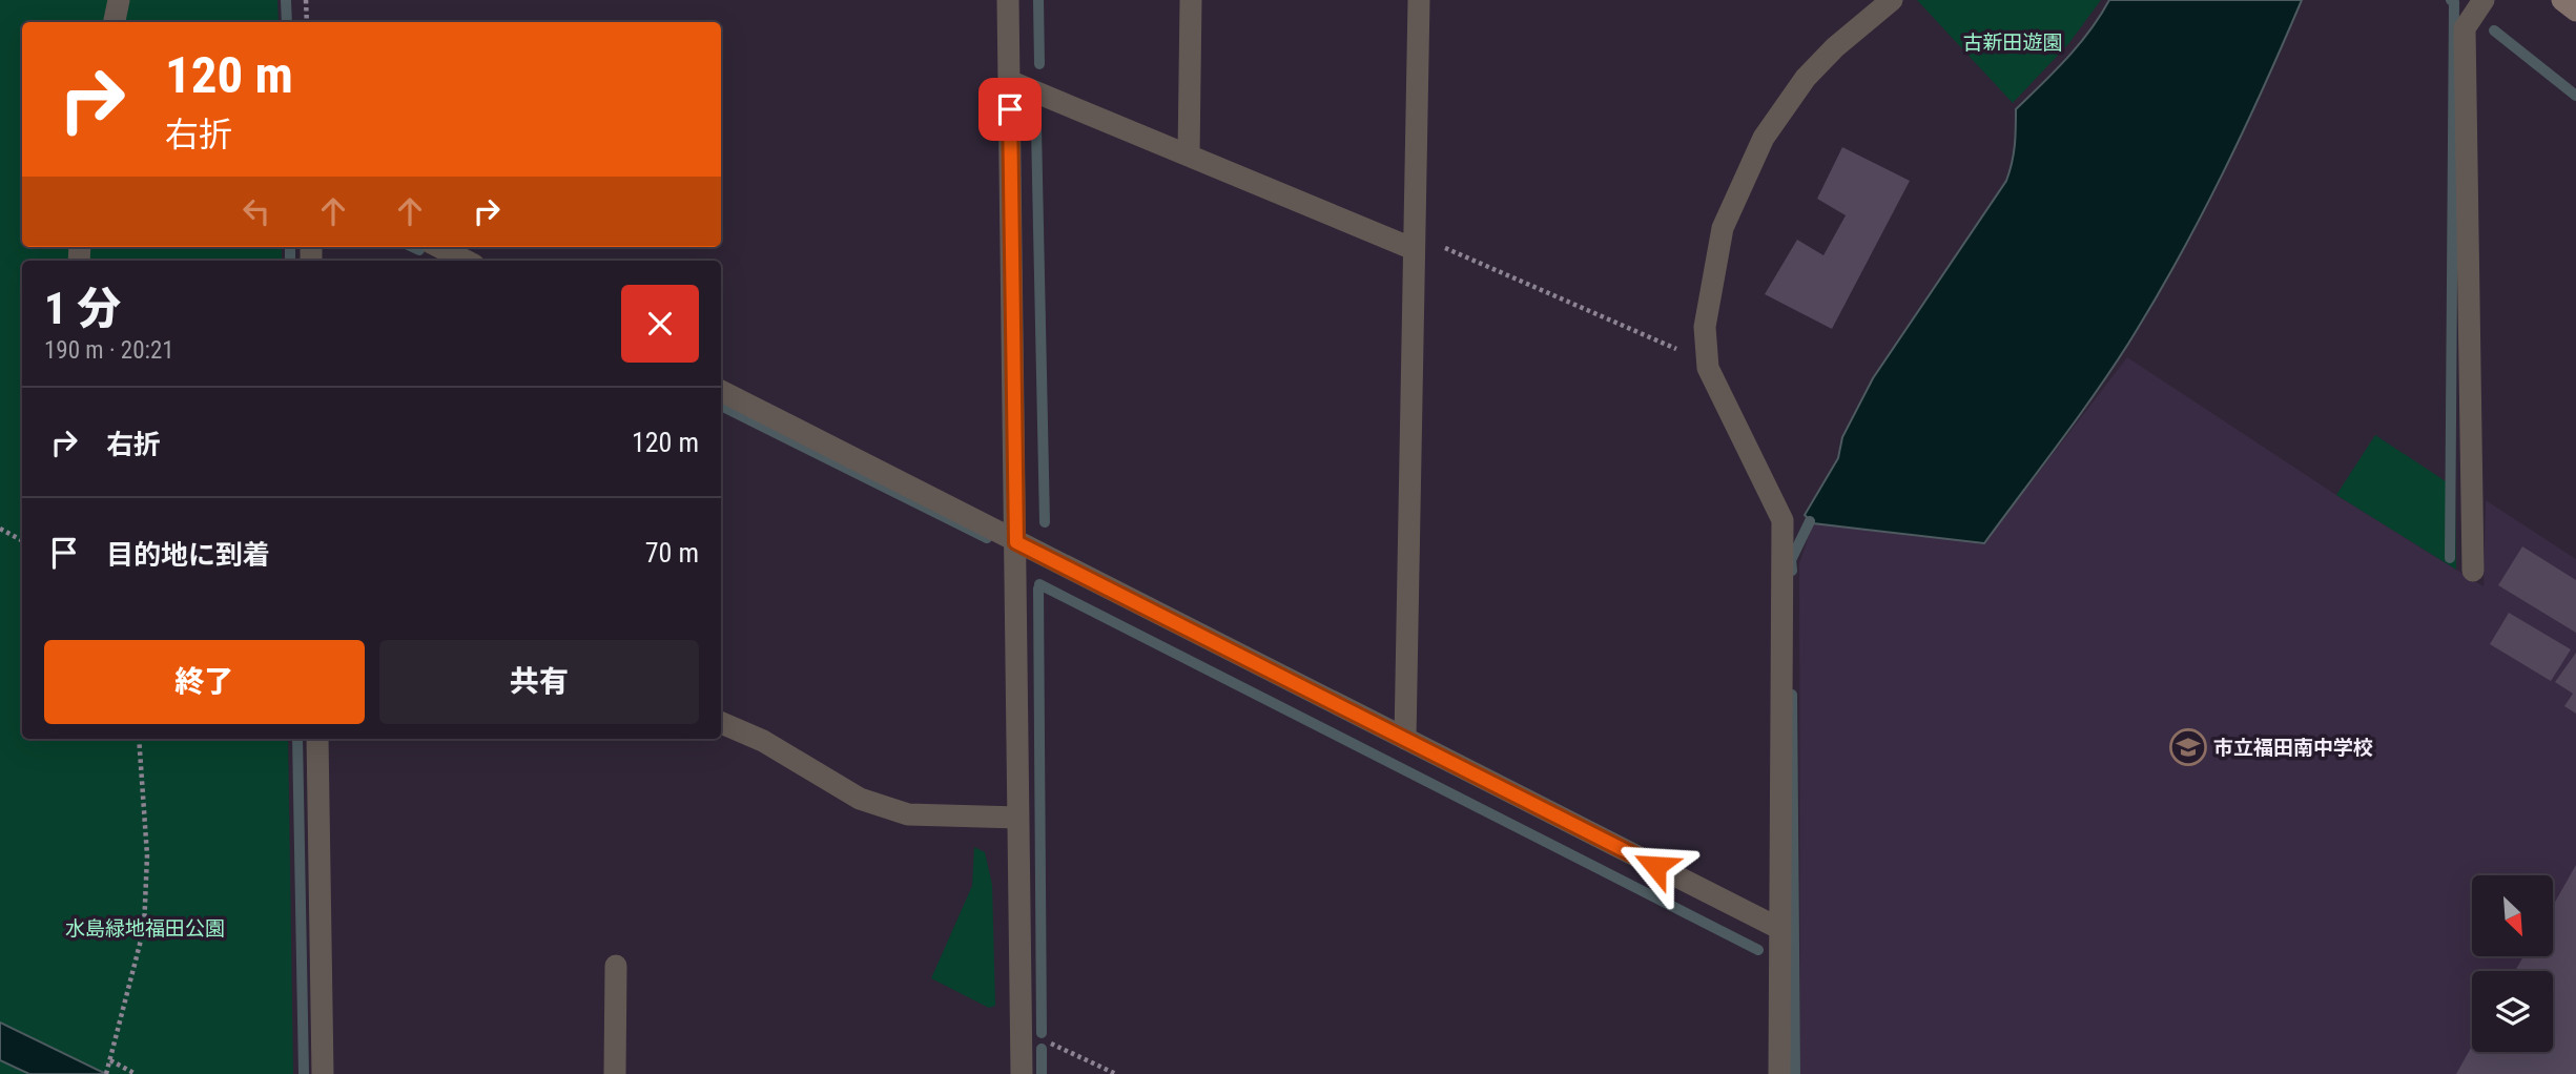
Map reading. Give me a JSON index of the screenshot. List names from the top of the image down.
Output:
{
  "parks": ["古新田遊園", "水島緑地福田公園"],
  "places": {
    "school or university": ["市立福田南中学校"]
  },
  "north": "bottom right",
  "page": {
    "turn": ["120 m", "右折"],
    "heading": ["1 分", "190 m · 20:21"],
    "list": [
      {
        "name": "右折",
        "value": "120 m"
      },
      {
        "name": "目的地に到着",
        "value": "70 m"
      }
    ],
    "buttons": ["終了", "共有"]
  }
}
